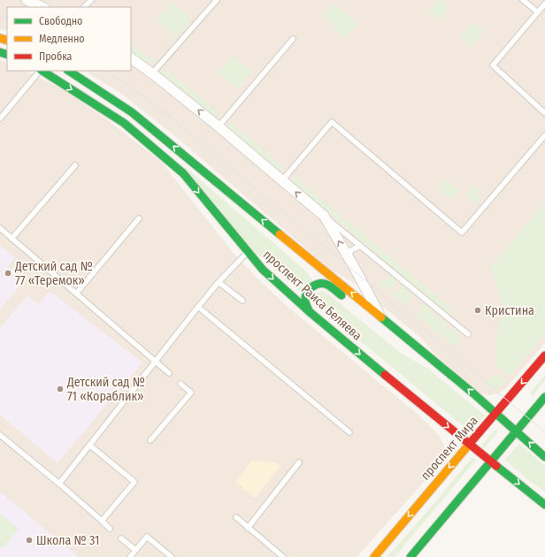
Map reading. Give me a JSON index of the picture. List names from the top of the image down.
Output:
{
  "streets": {
    "street": ["проспект Раиса Беляева", "проспект Мира"]
  },
  "crossings": [
    ["проспект Раиса Беляева", "проспект Мира"]
  ],
  "places": [
    "Детский сад № 77 «Теремок»",
    "Кристина",
    "Детский сад № 71 «Кораблик»",
    "Школа № 31"
  ],
  "legend": ["Свободно", "Медленно", "Пробка"]
}
